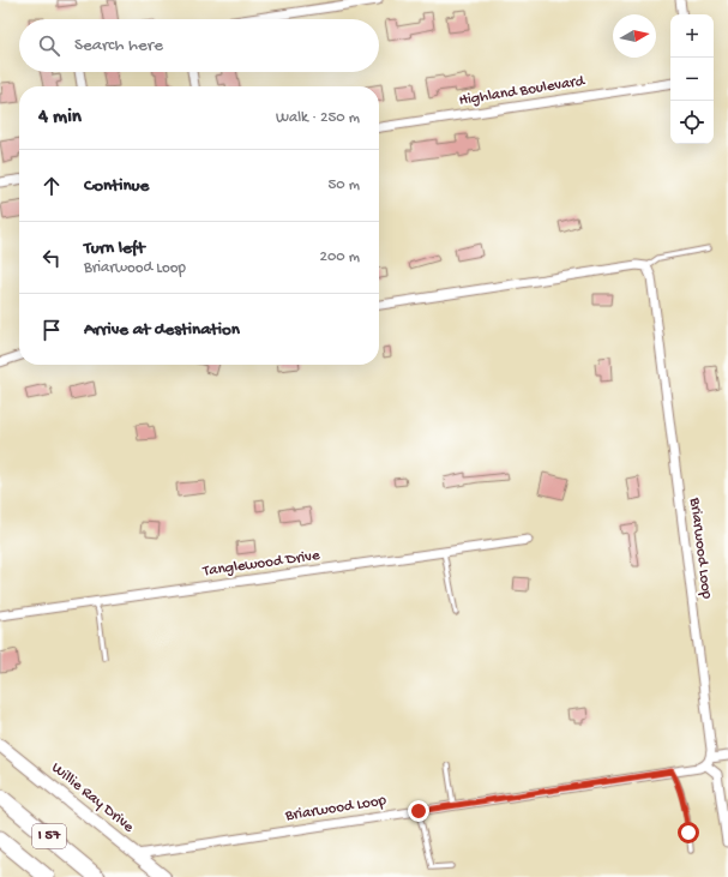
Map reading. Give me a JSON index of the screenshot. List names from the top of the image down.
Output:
{
  "streets": {
    "highway": ["I 57"],
    "street": [
      "Highland Boulevard",
      "Briarwood Loop",
      "Tanglewood Drive",
      "Willie Ray Drive"
    ]
  },
  "crossings": [
    ["Briarwood Loop", "Willie Ray Drive"]
  ],
  "north": "right",
  "page": {
    "map_buttons": ["+", "−"],
    "search": "Search here",
    "heading": ["4 min", "Walk · 250 m"],
    "list": [
      ["Continue", "50 m"],
      ["Turn left", "Briarwood Loop", "200 m"],
      "Arrive at destination"
    ]
  }
}
